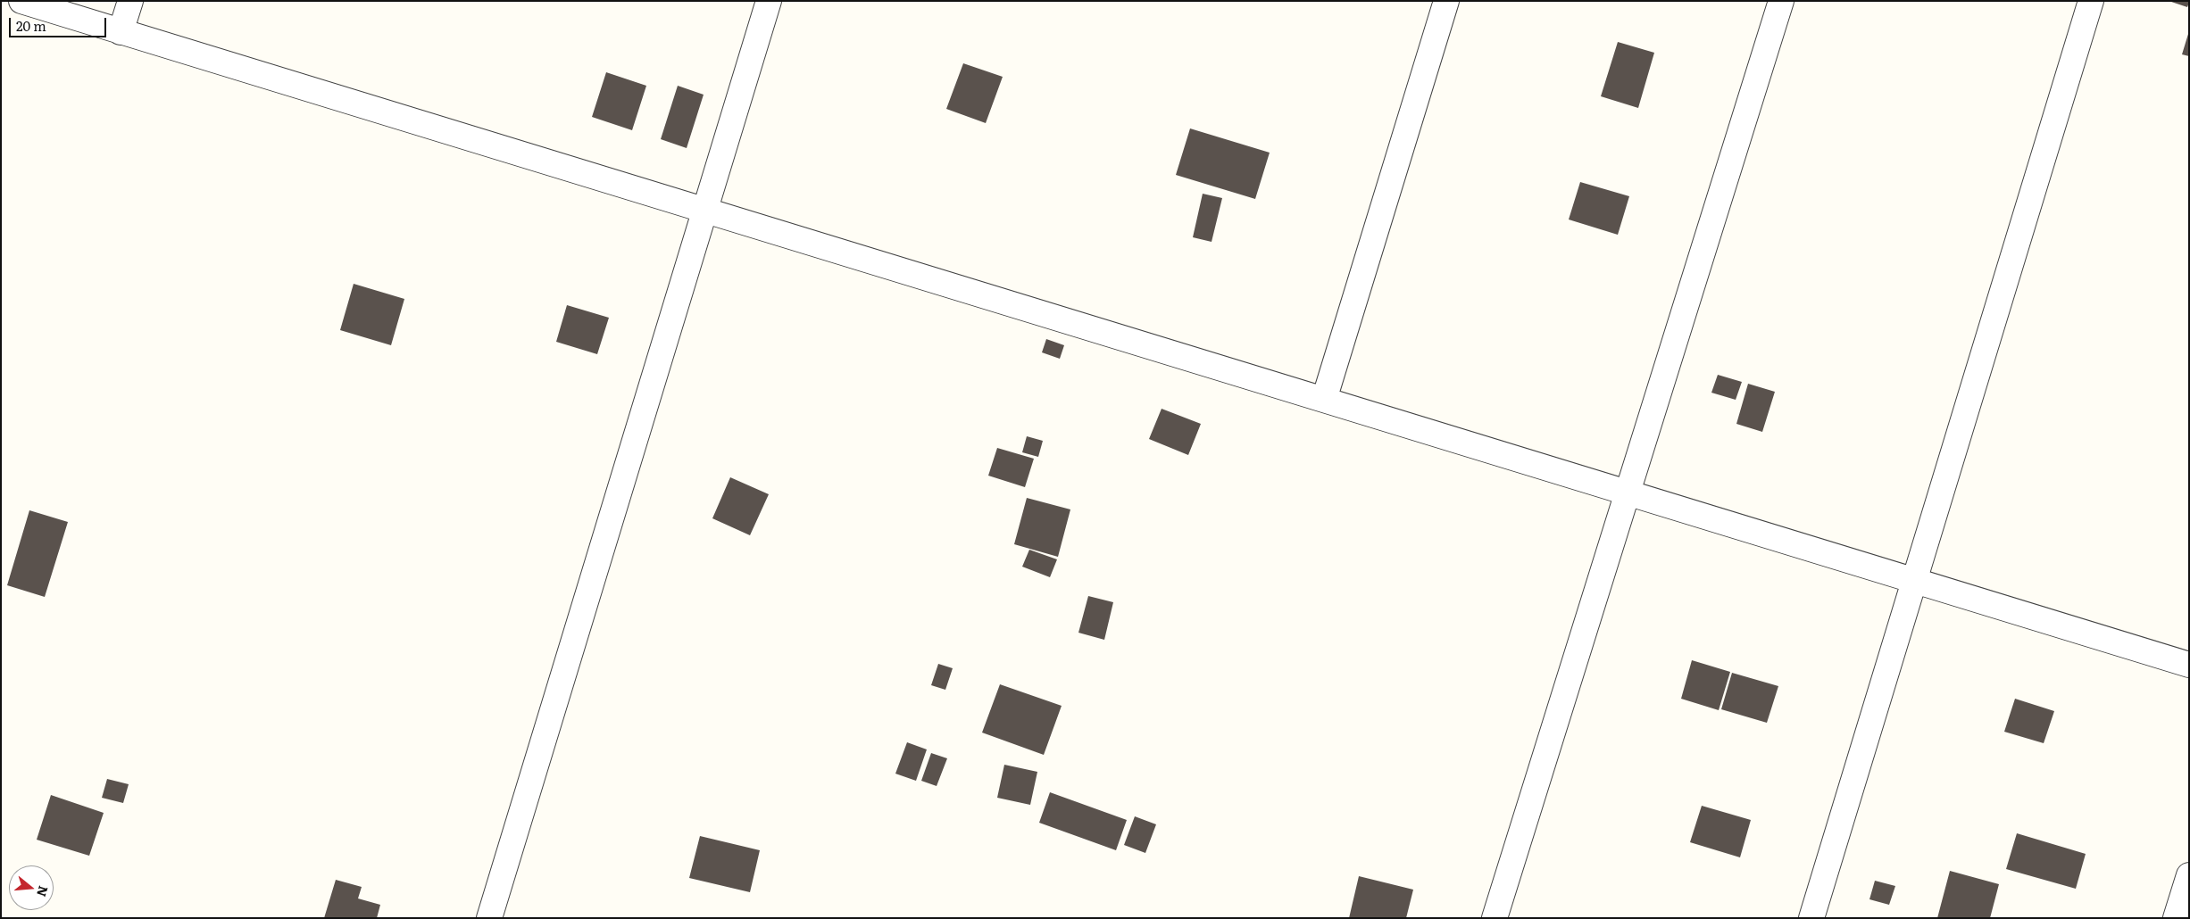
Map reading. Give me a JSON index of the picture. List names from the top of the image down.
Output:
{
  "scale_bar": "20 m",
  "north": "right"
}
